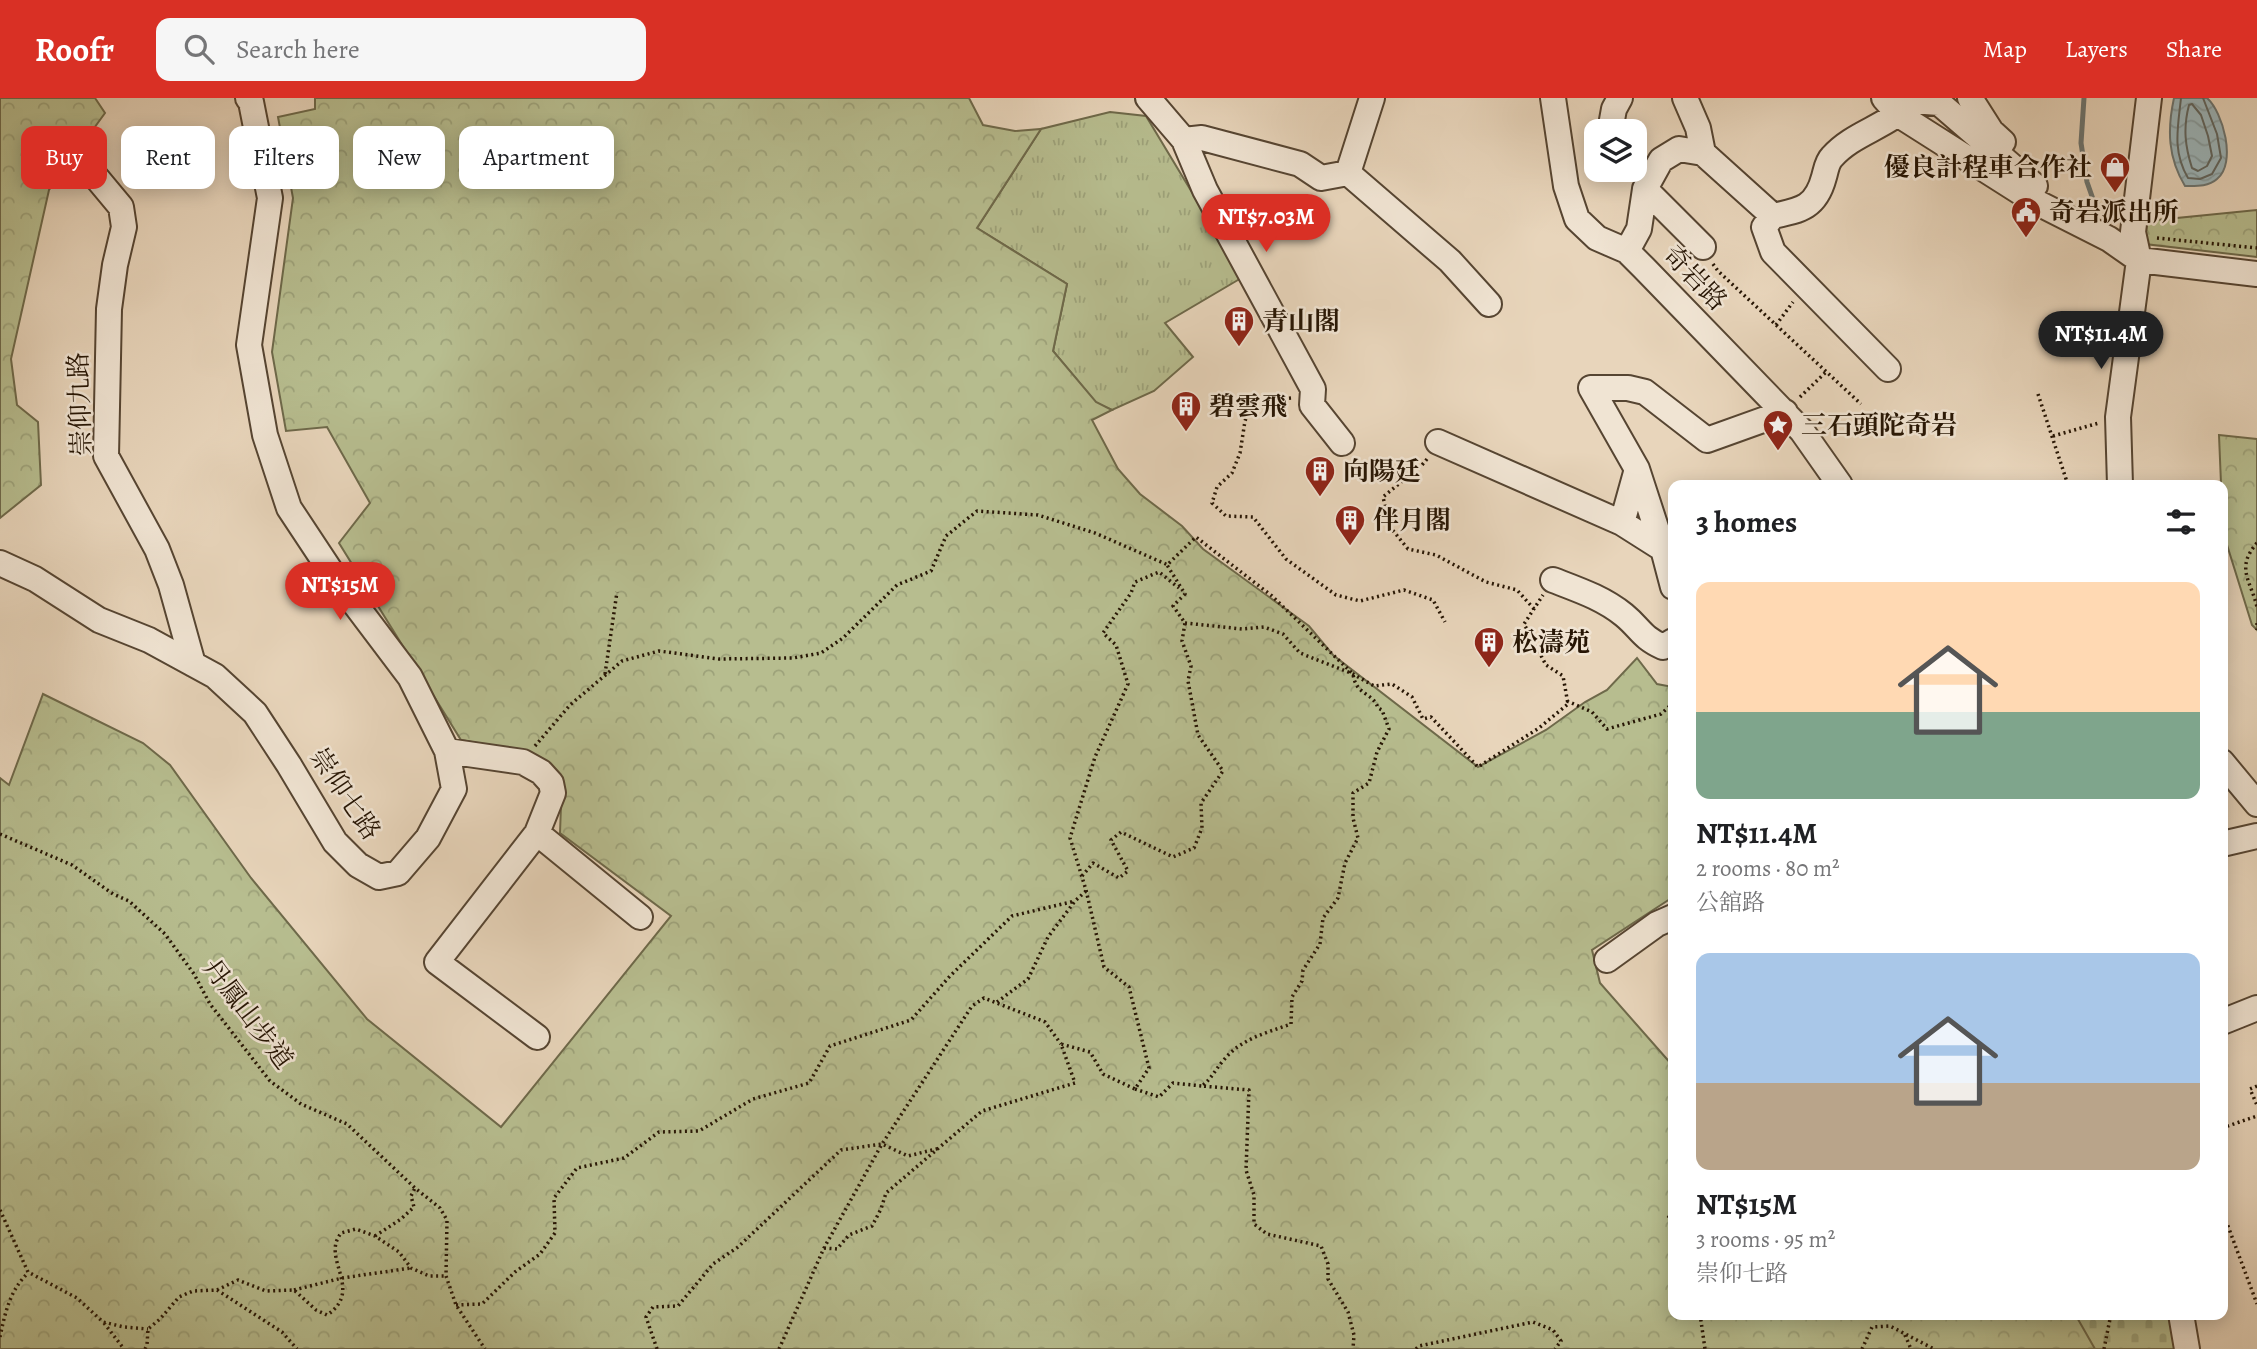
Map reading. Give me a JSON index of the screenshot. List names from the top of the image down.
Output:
{
  "streets": {
    "street": ["奇岩路", "崇仰九路", "崇仰七路"],
    "path": ["丹鳳山步道"]
  },
  "crossings": [
    ["崇仰九路", "崇仰七路"]
  ],
  "places": {
    "shop": ["優良計程車合作社"],
    "public building": ["奇岩派出所"],
    "building": [
      "青山閣",
      "碧雲飛",
      "向陽廷",
      "伴月閣",
      "松濤苑"
    ],
    "place": ["三石頭陀奇岩"]
  },
  "page": {
    "header": "Roofr",
    "search": "Search here",
    "nav": ["Map", "Layers", "Share"],
    "chip": [
      "Buy",
      "Rent",
      "Filters",
      "New",
      "Apartment"
    ],
    "price": ["NT$7.03M", "NT$11.4M", "NT$15M"],
    "heading": "3 homes",
    "list": [
      {
        "name": "NT$11.4M",
        "note": "2 rooms · 80 m² · 公舘路"
      },
      {
        "name": "NT$15M",
        "note": "3 rooms · 95 m² · 崇仰七路"
      }
    ]
  }
}
